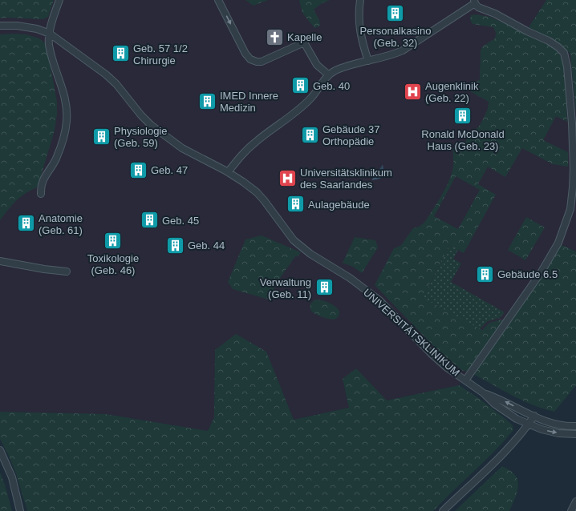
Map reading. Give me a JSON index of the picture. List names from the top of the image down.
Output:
{
  "streets": {
    "street": ["UNIVERSITÄTSKLINIKUM"]
  },
  "places": {
    "building": [
      "Personalkasino (Geb. 32)",
      "Geb. 57 1/2 Chirurgie",
      "Geb. 40",
      "IMED Innere Medizin",
      "Ronald McDonald Haus (Geb. 23)",
      "Gebäude 37 Orthopädie",
      "Physiologie (Geb. 59)",
      "Geb. 47",
      "Aulagebäude",
      "Geb. 45",
      "Anatomie (Geb. 61)",
      "Toxikologie (Geb. 46)",
      "Geb. 44",
      "Gebäude 6.5",
      "Verwaltung (Geb. 11)"
    ],
    "church": ["Kapelle"],
    "hospital": ["Augenklinik (Geb. 22)", "Universitätsklinikum des Saarlandes"]
  }
}
